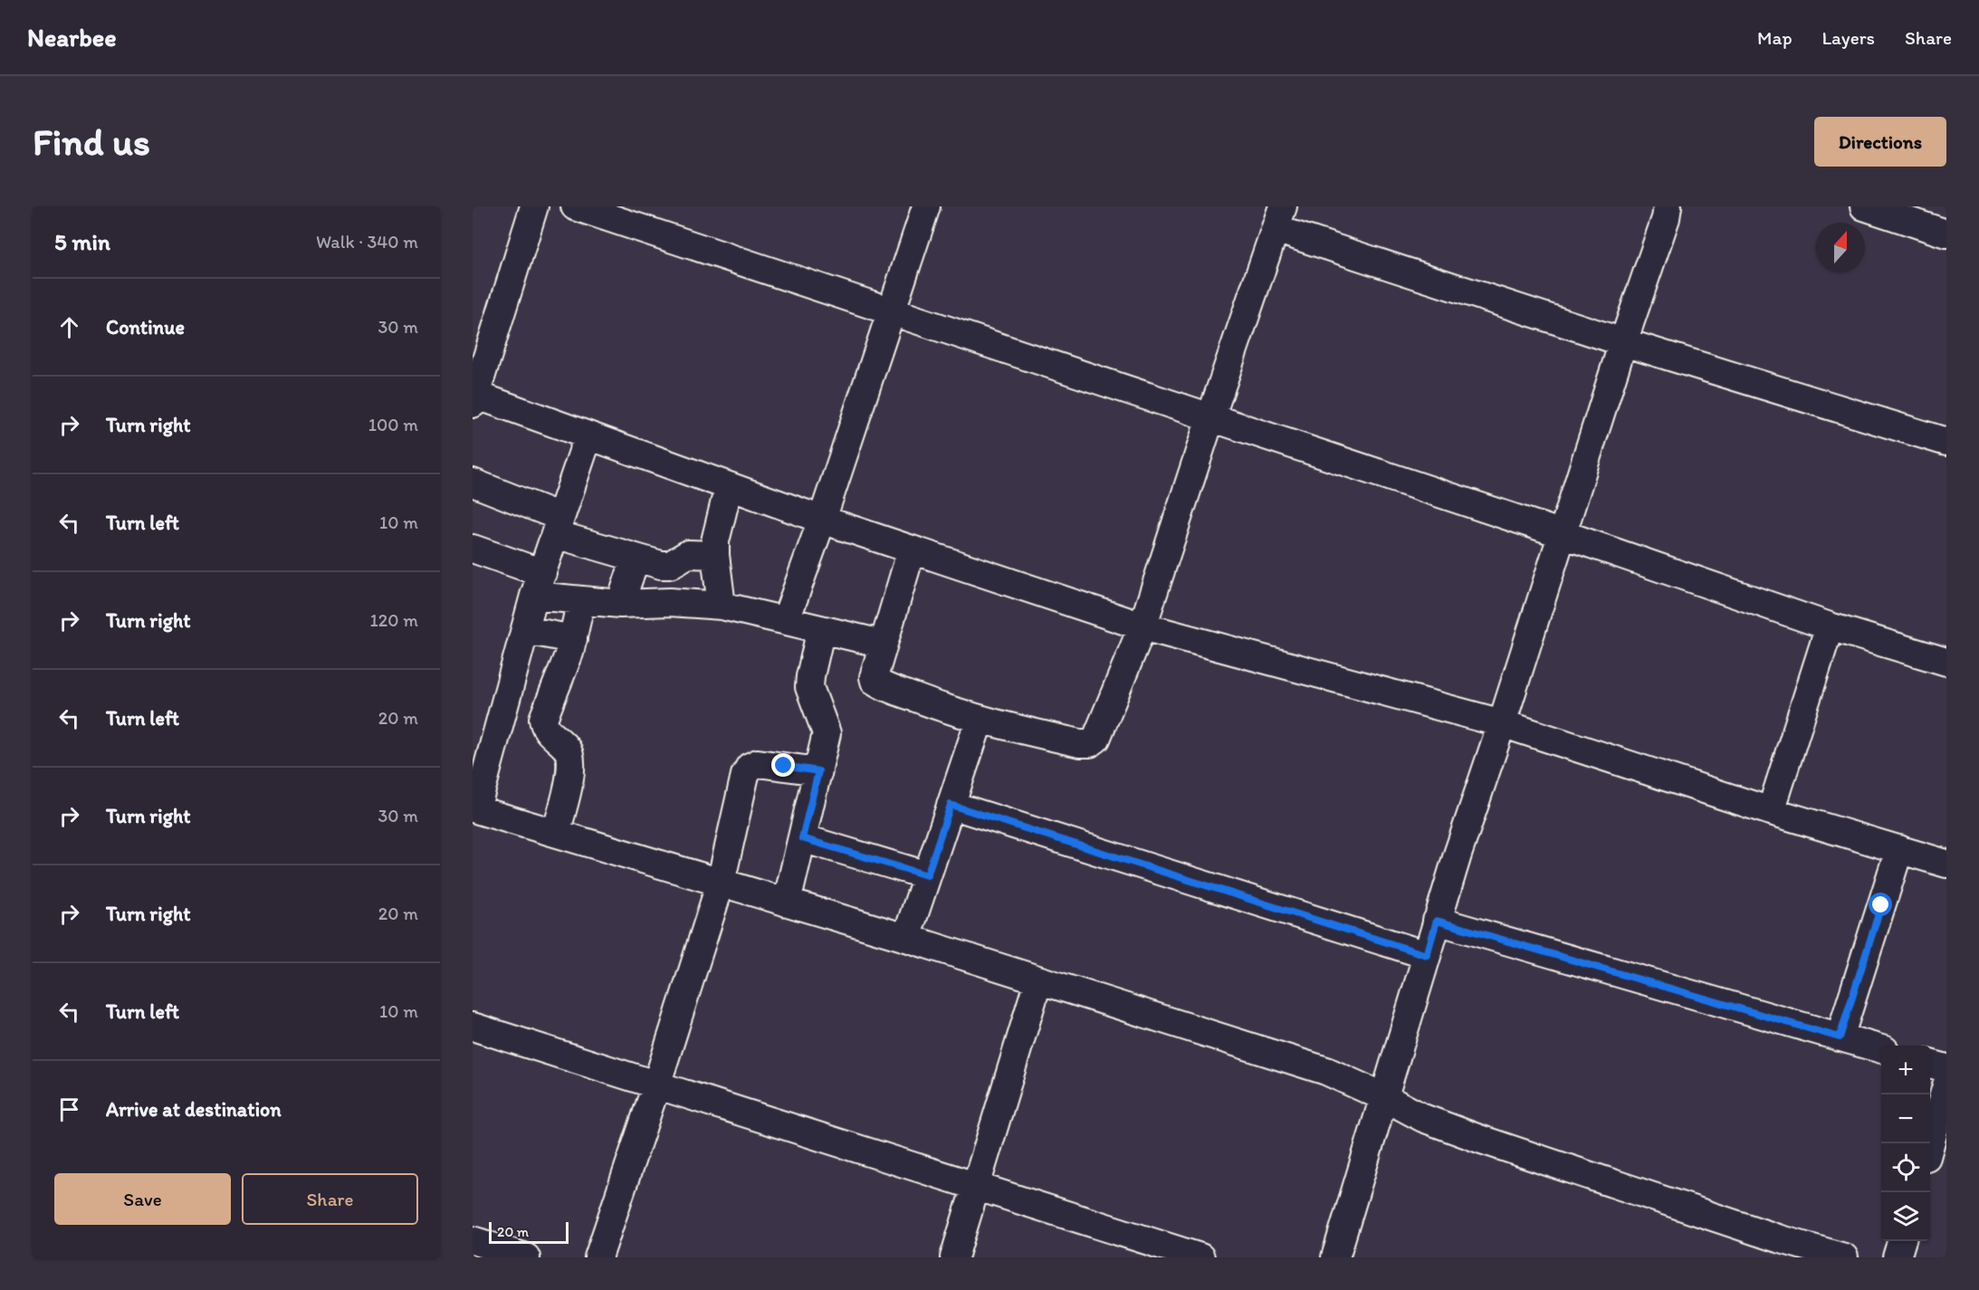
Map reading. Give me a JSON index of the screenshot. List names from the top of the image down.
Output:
{
  "scale_bar": "20 m",
  "north": "top",
  "page": {
    "header": "Nearbee",
    "nav": ["Map", "Layers", "Share"],
    "buttons": [
      "Directions",
      ["Save", "Share"]
    ],
    "title": "Find us",
    "heading": ["5 min", "Walk · 340 m"],
    "list": [
      ["Continue", "30 m"],
      ["Turn right", "100 m"],
      ["Turn left", "10 m"],
      ["Turn right", "120 m"],
      ["Turn left", "20 m"],
      ["Turn right", "30 m"],
      ["Turn right", "20 m"],
      ["Turn left", "10 m"],
      "Arrive at destination"
    ],
    "map_buttons": ["+", "−"],
    "scale": "20 m"
  }
}
